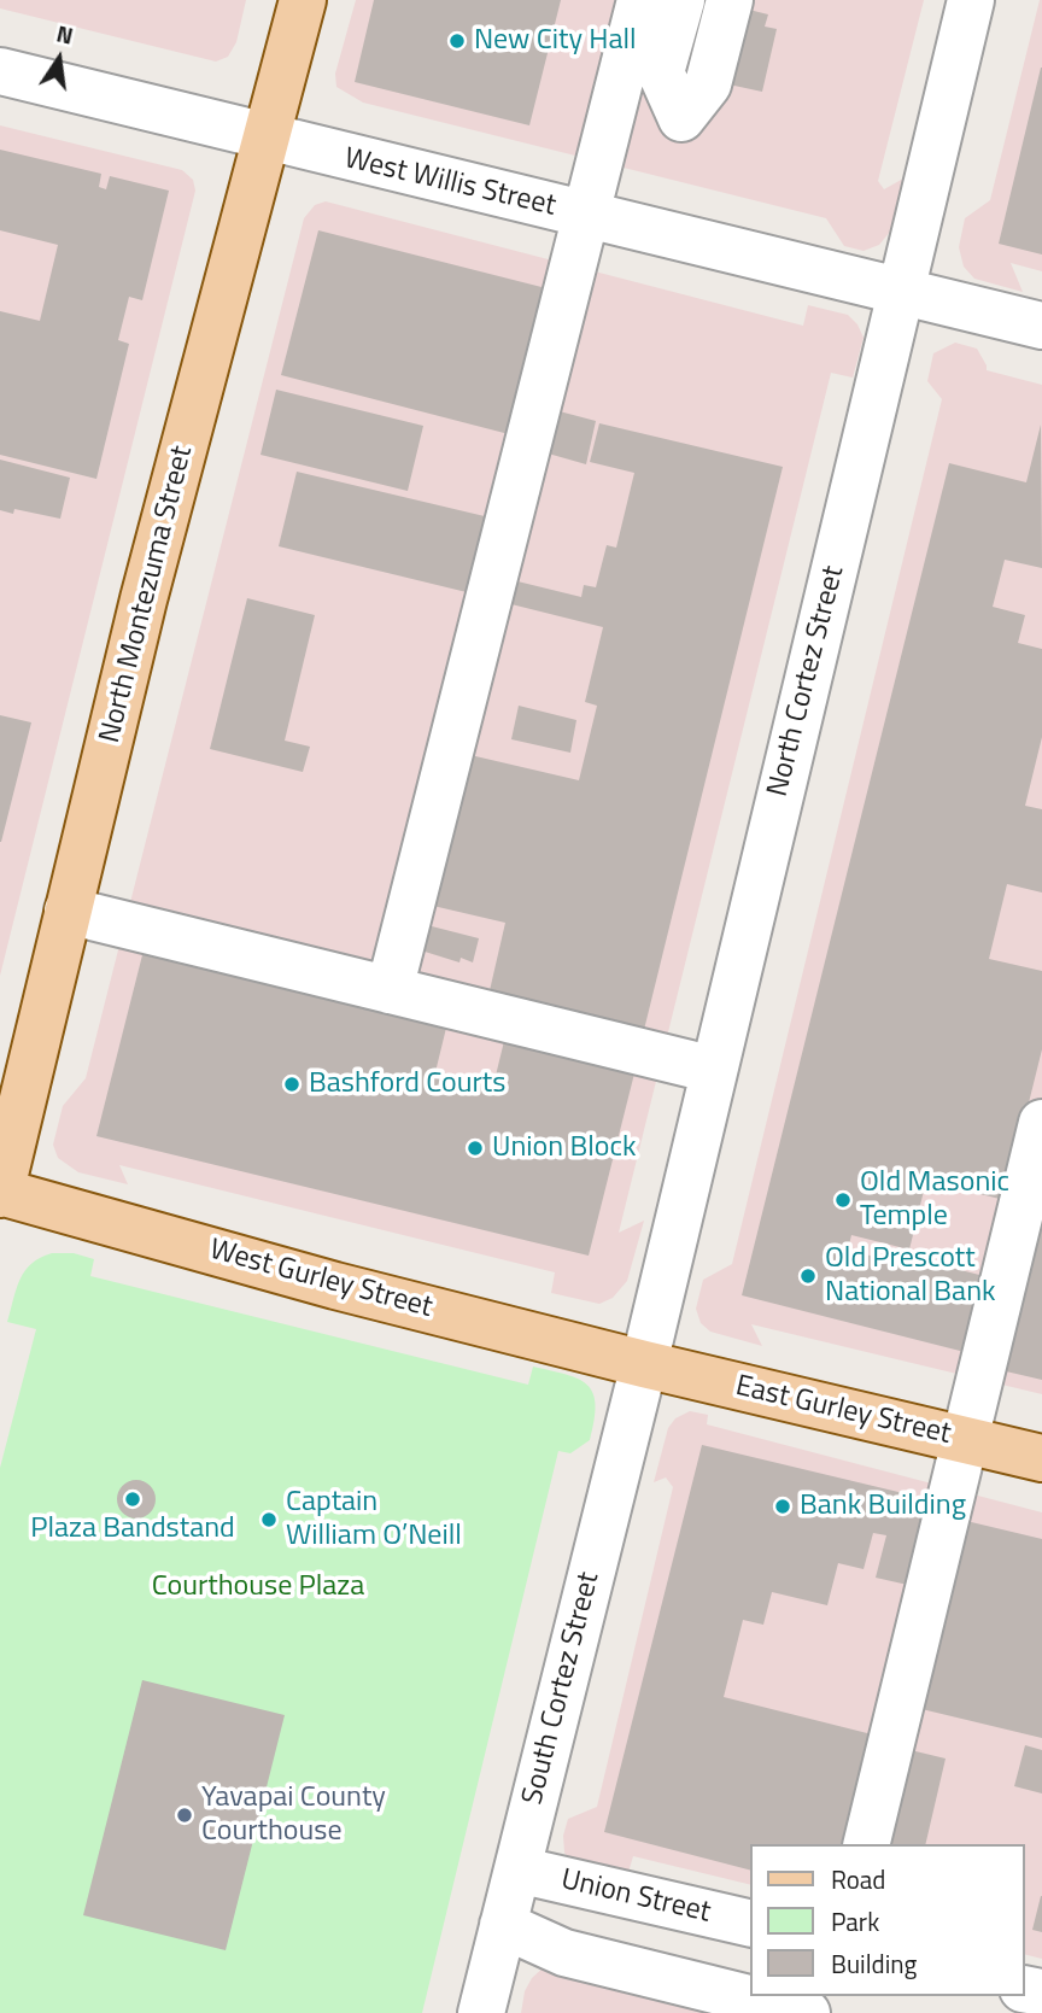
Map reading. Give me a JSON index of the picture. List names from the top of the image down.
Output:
{
  "streets": {
    "main road": ["North Montezuma Street", "West Gurley Street", "East Gurley Street"],
    "street": [
      "West Willis Street",
      "North Cortez Street",
      "South Cortez Street",
      "Union Street"
    ]
  },
  "crossings": [
    ["West Willis Street", "North Montezuma Street"],
    ["West Willis Street", "North Cortez Street"],
    ["North Montezuma Street", "West Gurley Street"],
    ["North Cortez Street", "West Gurley Street"],
    ["North Cortez Street", "East Gurley Street"],
    ["North Cortez Street", "South Cortez Street"],
    ["West Gurley Street", "East Gurley Street"],
    ["West Gurley Street", "South Cortez Street"],
    ["East Gurley Street", "South Cortez Street"],
    ["South Cortez Street", "Union Street"]
  ],
  "parks": ["Courthouse Plaza"],
  "places": [
    "New City Hall",
    "Bashford Courts",
    "Union Block",
    "Old Masonic Temple",
    "Old Prescott National Bank",
    "Plaza Bandstand",
    "Bank Building",
    "Captain William O’Neill",
    "Yavapai County Courthouse"
  ],
  "legend": ["Road", "Park", "Building"],
  "north": "top"
}
